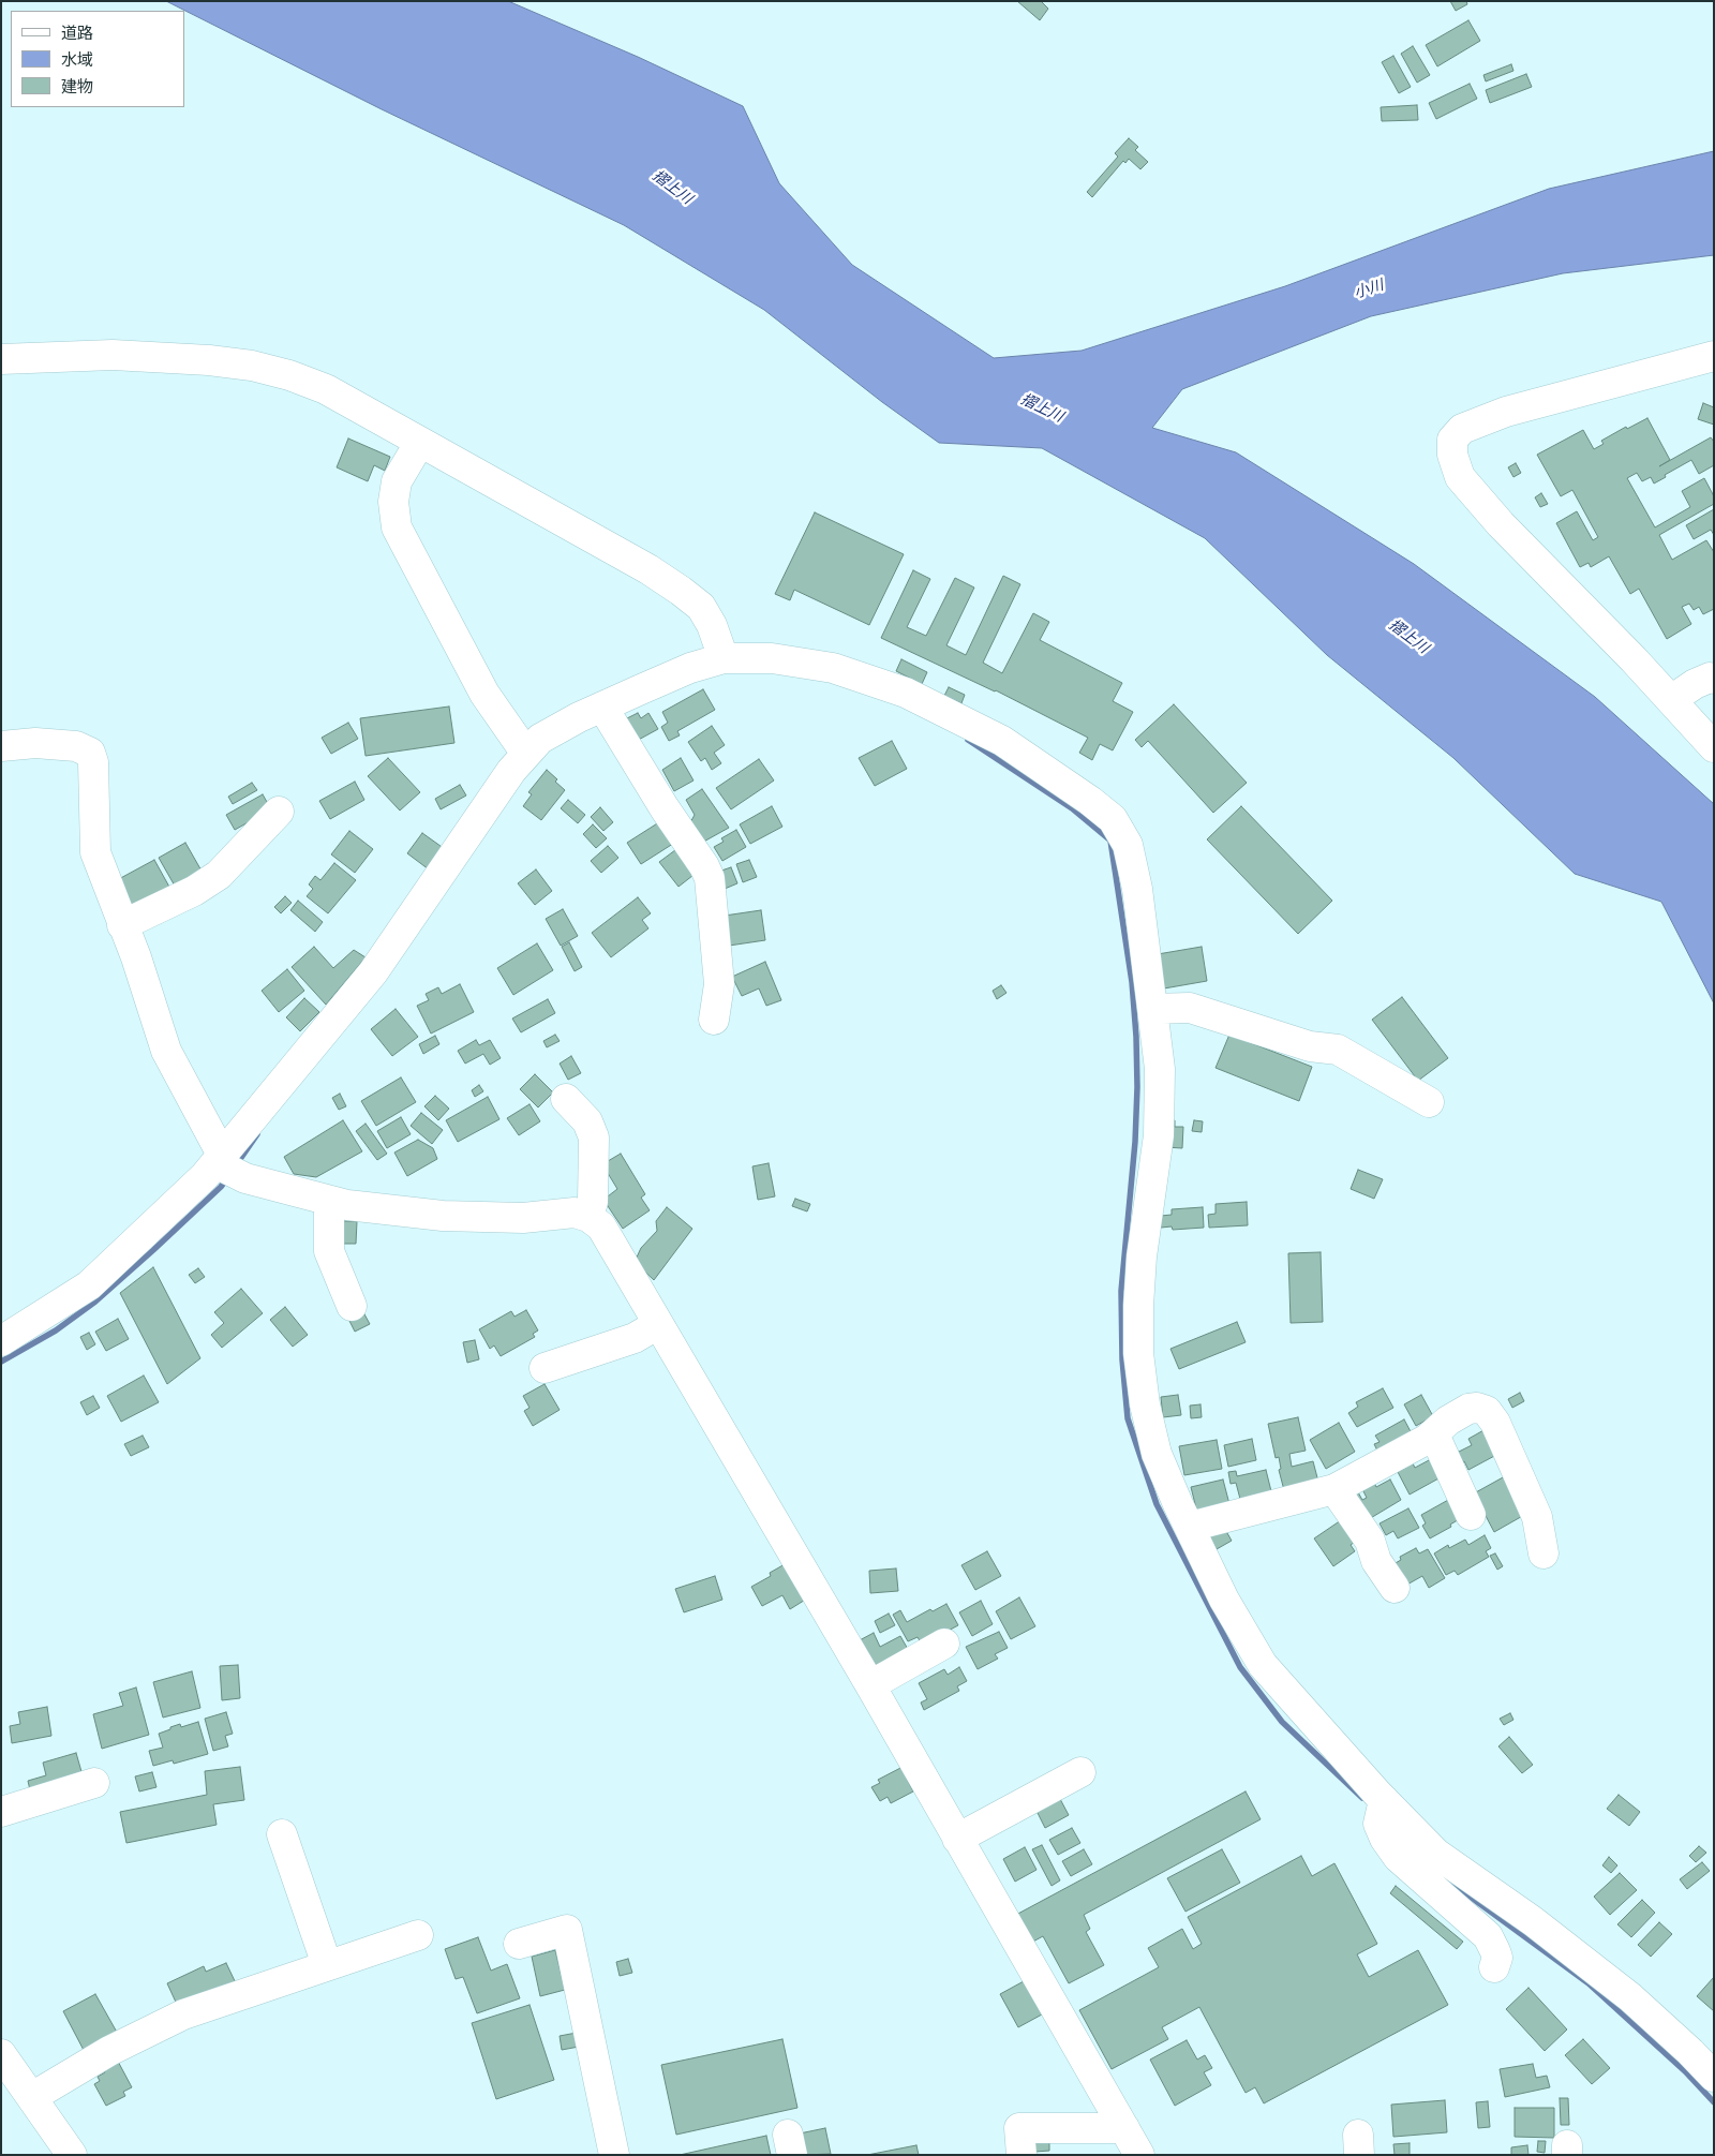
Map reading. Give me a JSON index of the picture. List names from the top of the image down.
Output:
{
  "water": ["摺上川", "小川"],
  "legend": ["道路", "水域", "建物"]
}
